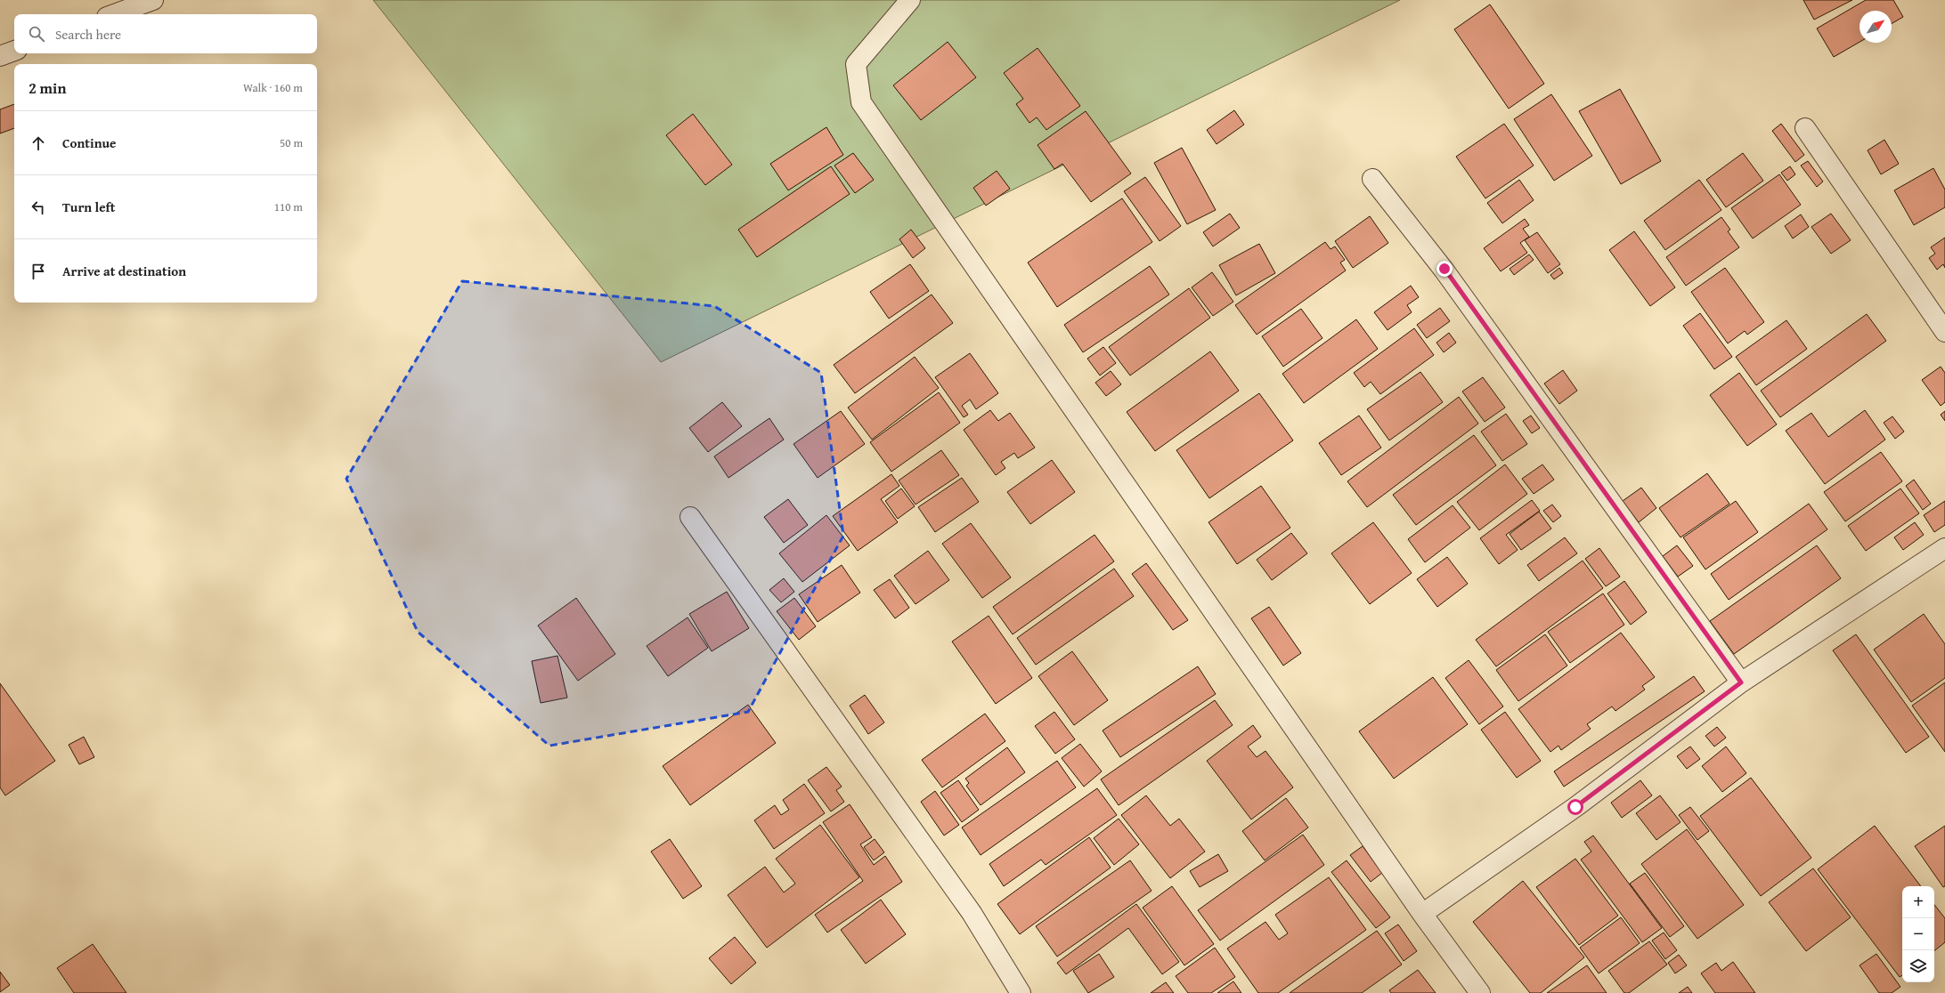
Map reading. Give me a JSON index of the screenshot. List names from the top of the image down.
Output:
{
  "north": "top right",
  "page": {
    "search": "Search here",
    "heading": ["2 min", "Walk · 160 m"],
    "list": [
      ["Continue", "50 m"],
      ["Turn left", "110 m"],
      "Arrive at destination"
    ],
    "map_buttons": ["+", "−"]
  }
}
